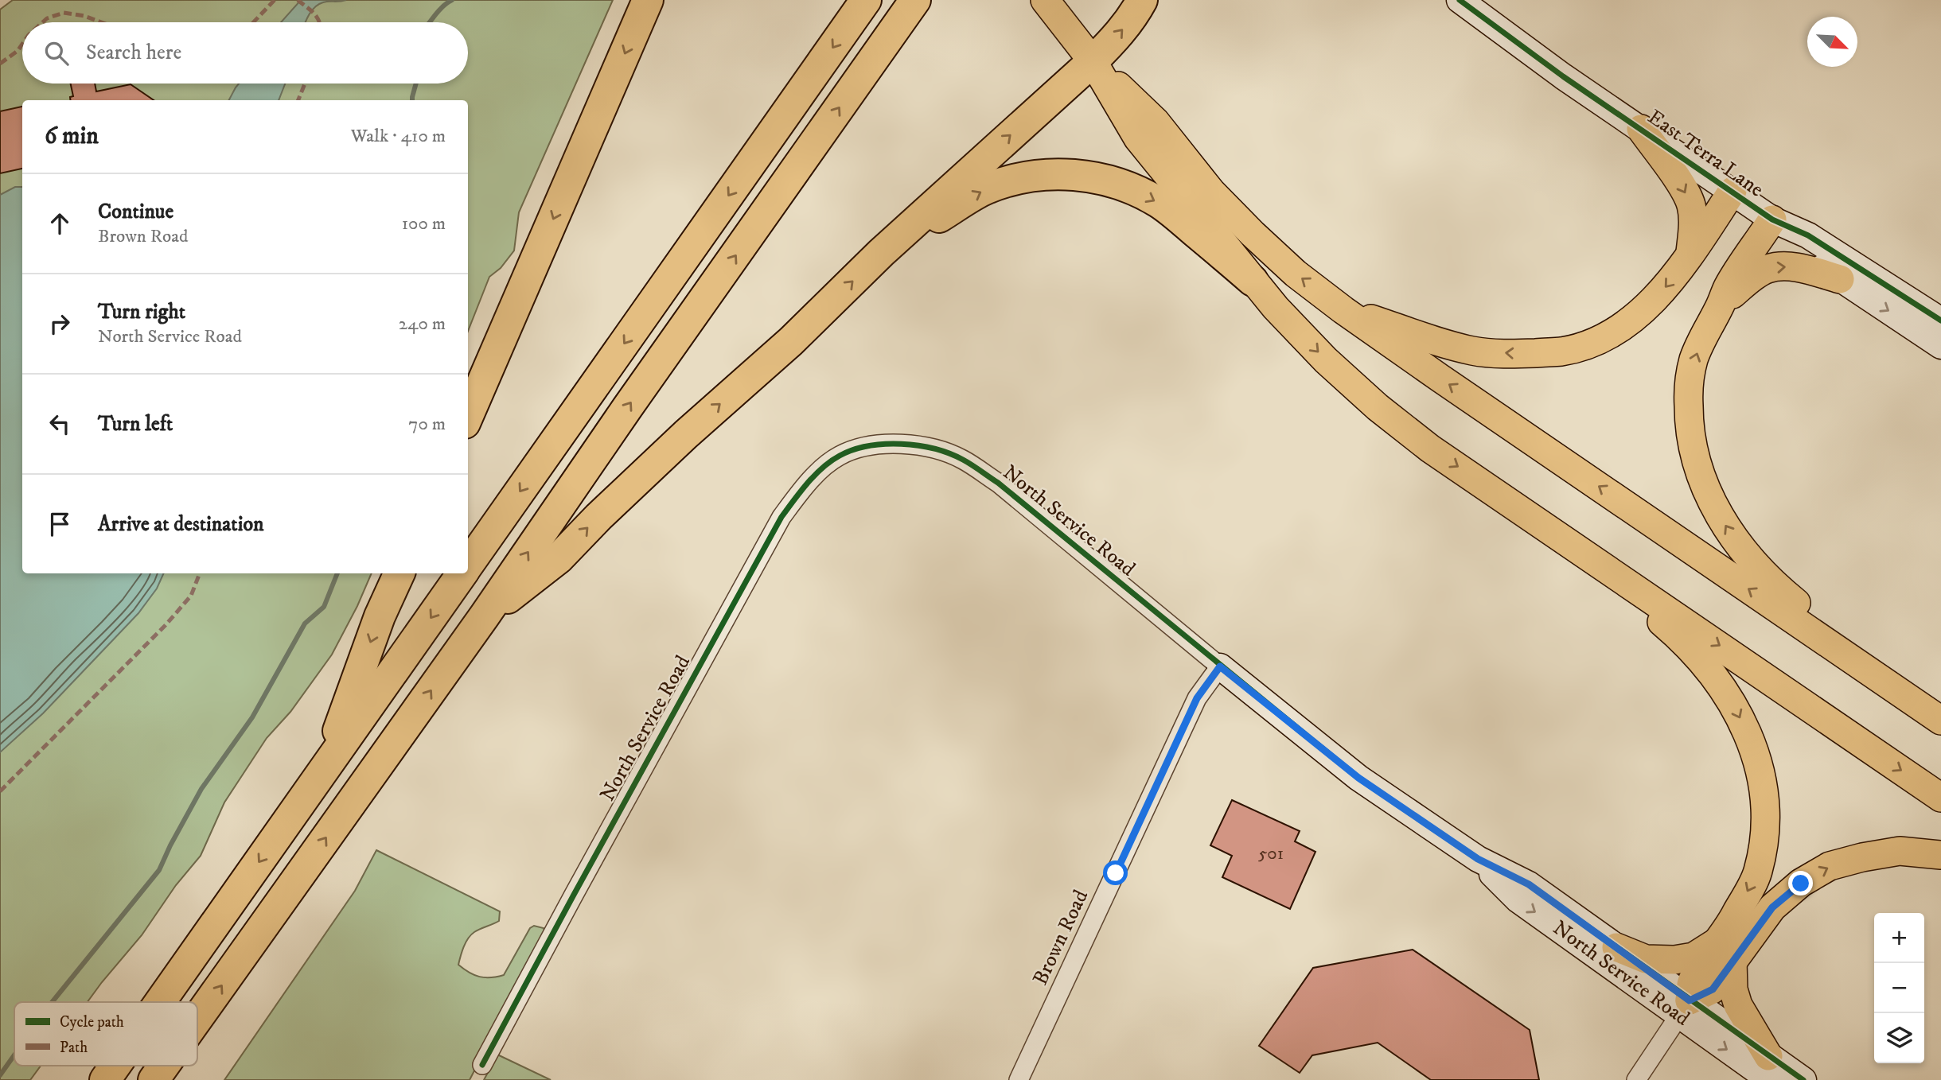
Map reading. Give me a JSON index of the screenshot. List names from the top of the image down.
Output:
{
  "streets": {
    "street": ["East Terra Lane", "North Service Road", "Brown Road"]
  },
  "crossings": [
    ["North Service Road", "Brown Road"]
  ],
  "house_numbers": ["501"],
  "legend": ["Cycle path", "Path"],
  "north": "bottom right",
  "page": {
    "search": "Search here",
    "heading": ["6 min", "Walk · 410 m"],
    "list": [
      ["Continue", "Brown Road", "100 m"],
      ["Turn right", "North Service Road", "240 m"],
      ["Turn left", "70 m"],
      "Arrive at destination"
    ],
    "map_buttons": ["+", "−"]
  }
}
